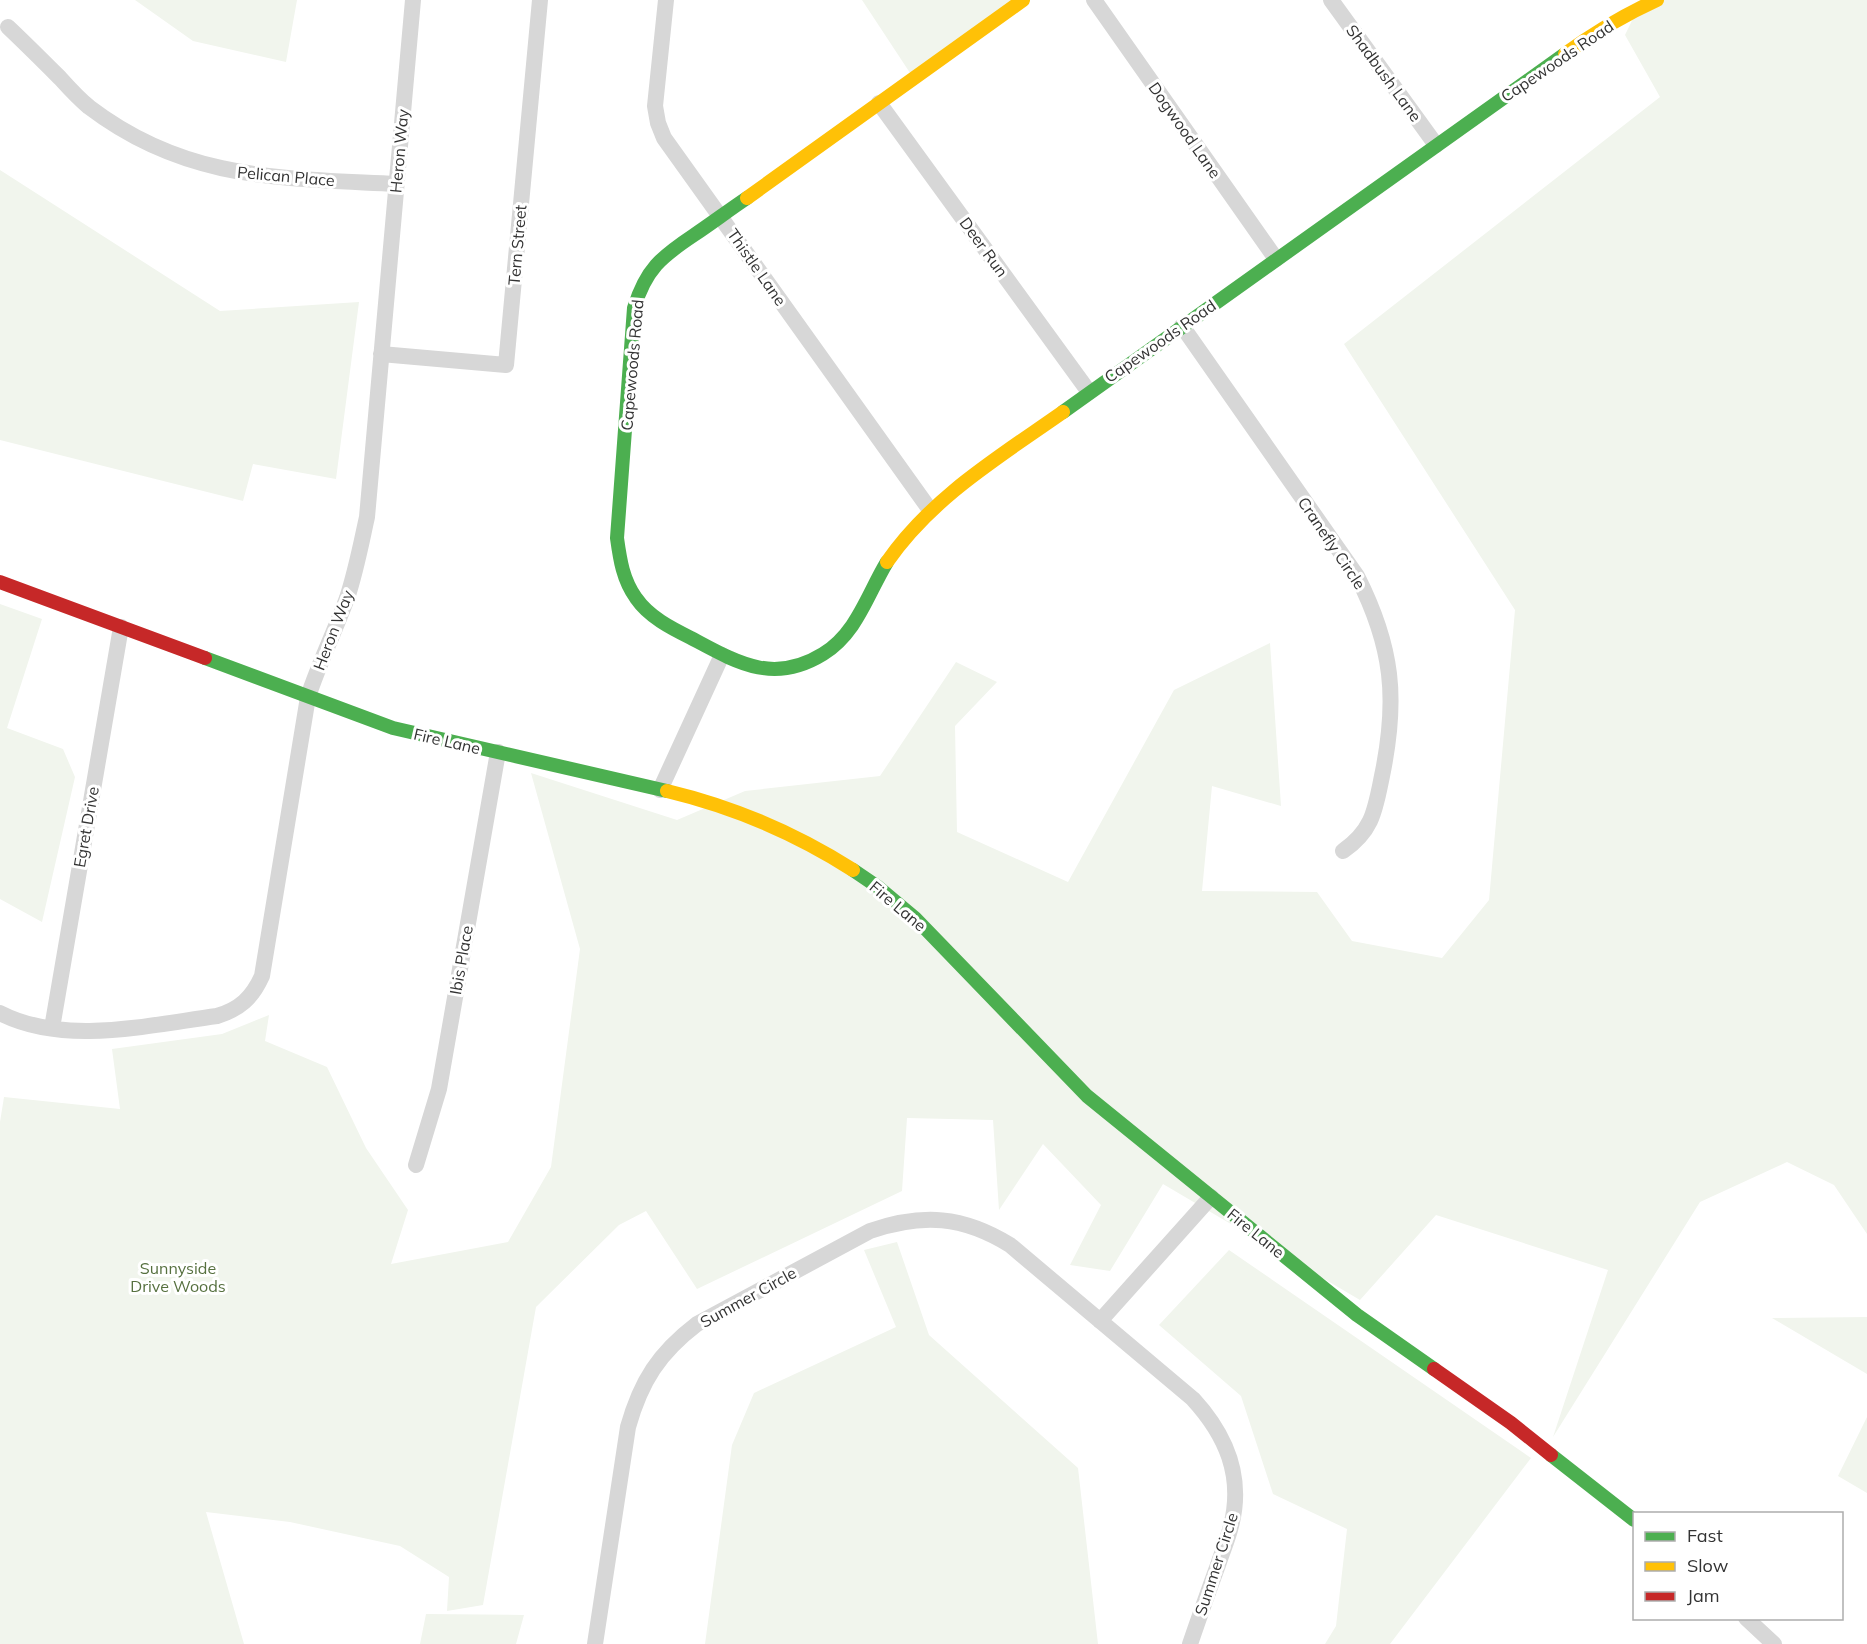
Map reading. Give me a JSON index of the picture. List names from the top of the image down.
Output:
{
  "streets": {
    "street": [
      "Capewoods Road",
      "Shadbush Lane",
      "Dogwood Lane",
      "Heron Way",
      "Pelican Place",
      "Tern Street",
      "Deer Run",
      "Thistle Lane",
      "Cranefly Circle",
      "Fire Lane",
      "Egret Drive",
      "Ibis Place",
      "Summer Circle"
    ]
  },
  "crossings": [
    ["Capewoods Road", "Shadbush Lane"],
    ["Capewoods Road", "Dogwood Lane"],
    ["Capewoods Road", "Deer Run"],
    ["Capewoods Road", "Thistle Lane"],
    ["Capewoods Road", "Cranefly Circle"],
    ["Heron Way", "Pelican Place"],
    ["Heron Way", "Tern Street"],
    ["Heron Way", "Fire Lane"],
    ["Heron Way", "Egret Drive"],
    ["Fire Lane", "Egret Drive"],
    ["Fire Lane", "Ibis Place"]
  ],
  "parks": ["Sunnyside Drive Woods"],
  "legend": ["Fast", "Slow", "Jam"]
}
